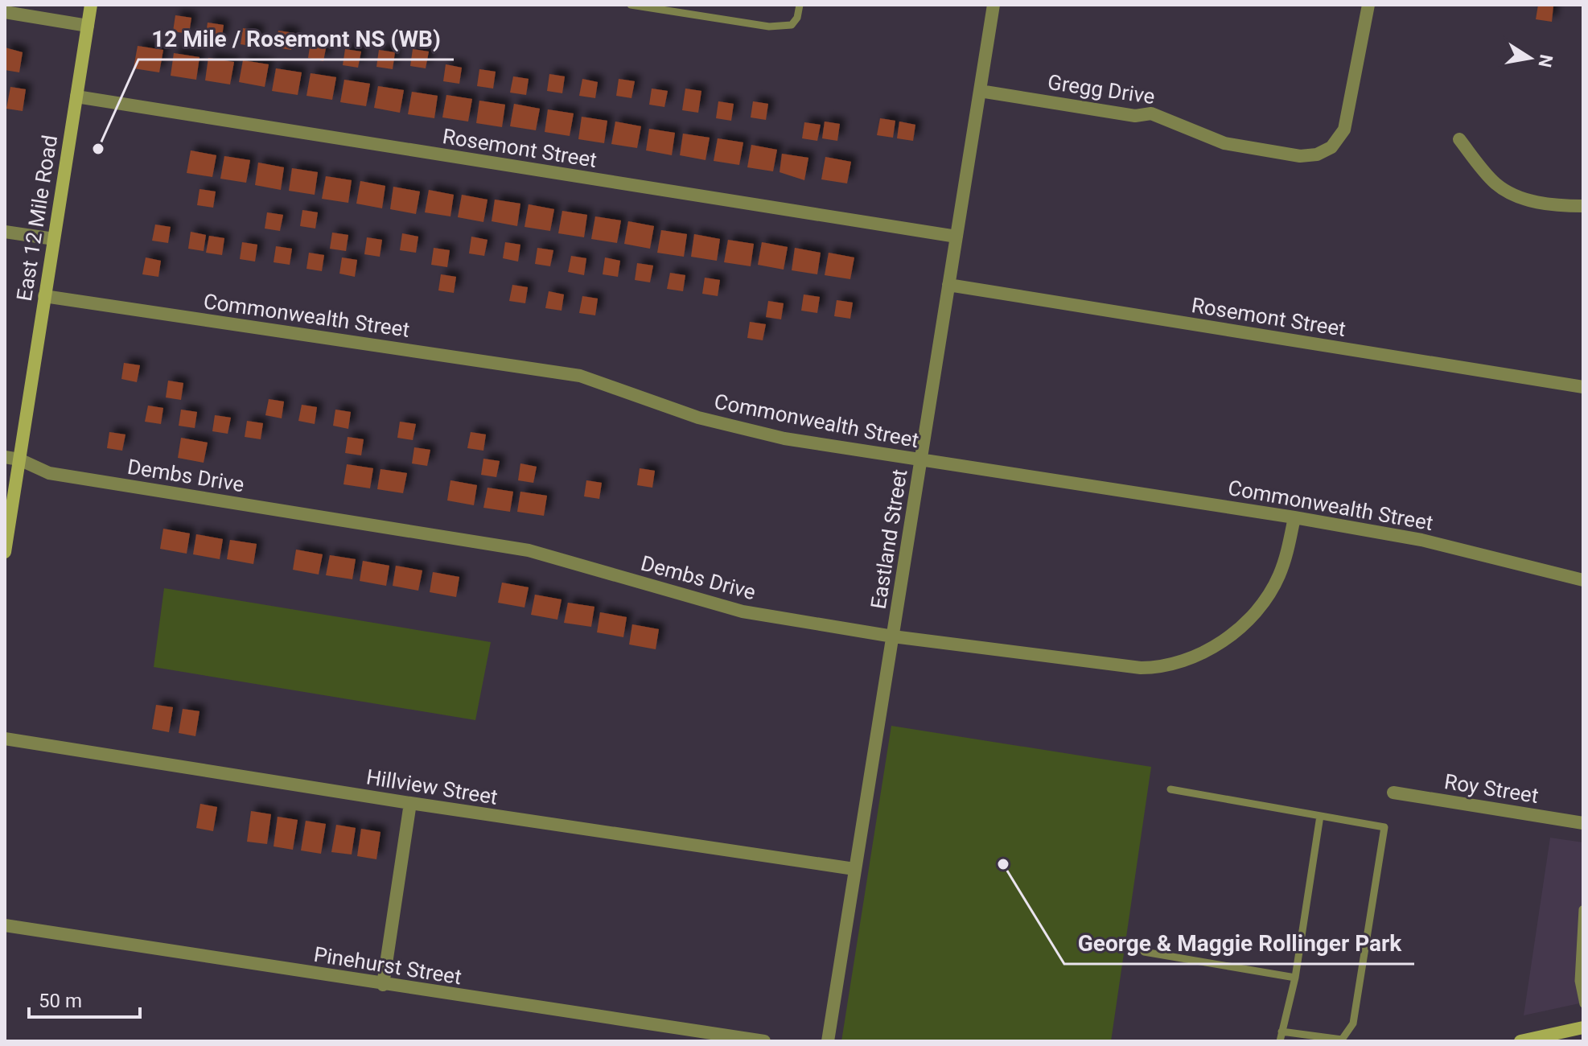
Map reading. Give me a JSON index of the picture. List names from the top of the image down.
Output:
{
  "streets": {
    "main road": ["East 12 Mile Road"],
    "street": [
      "Gregg Drive",
      "Rosemont Street",
      "Commonwealth Street",
      "Dembs Drive",
      "Eastland Street",
      "Hillview Street",
      "Roy Street",
      "Pinehurst Street"
    ]
  },
  "crossings": [
    ["Gregg Drive", "Eastland Street"],
    ["Rosemont Street", "East 12 Mile Road"],
    ["Rosemont Street", "Eastland Street"],
    ["East 12 Mile Road", "Commonwealth Street"],
    ["East 12 Mile Road", "Dembs Drive"],
    ["Commonwealth Street", "Dembs Drive"],
    ["Commonwealth Street", "Eastland Street"],
    ["Dembs Drive", "Eastland Street"],
    ["Eastland Street", "Hillview Street"]
  ],
  "places": ["12 Mile / Rosemont NS (WB)", "George & Maggie Rollinger Park"],
  "scale_bar": "50 m",
  "north": "right"
}
